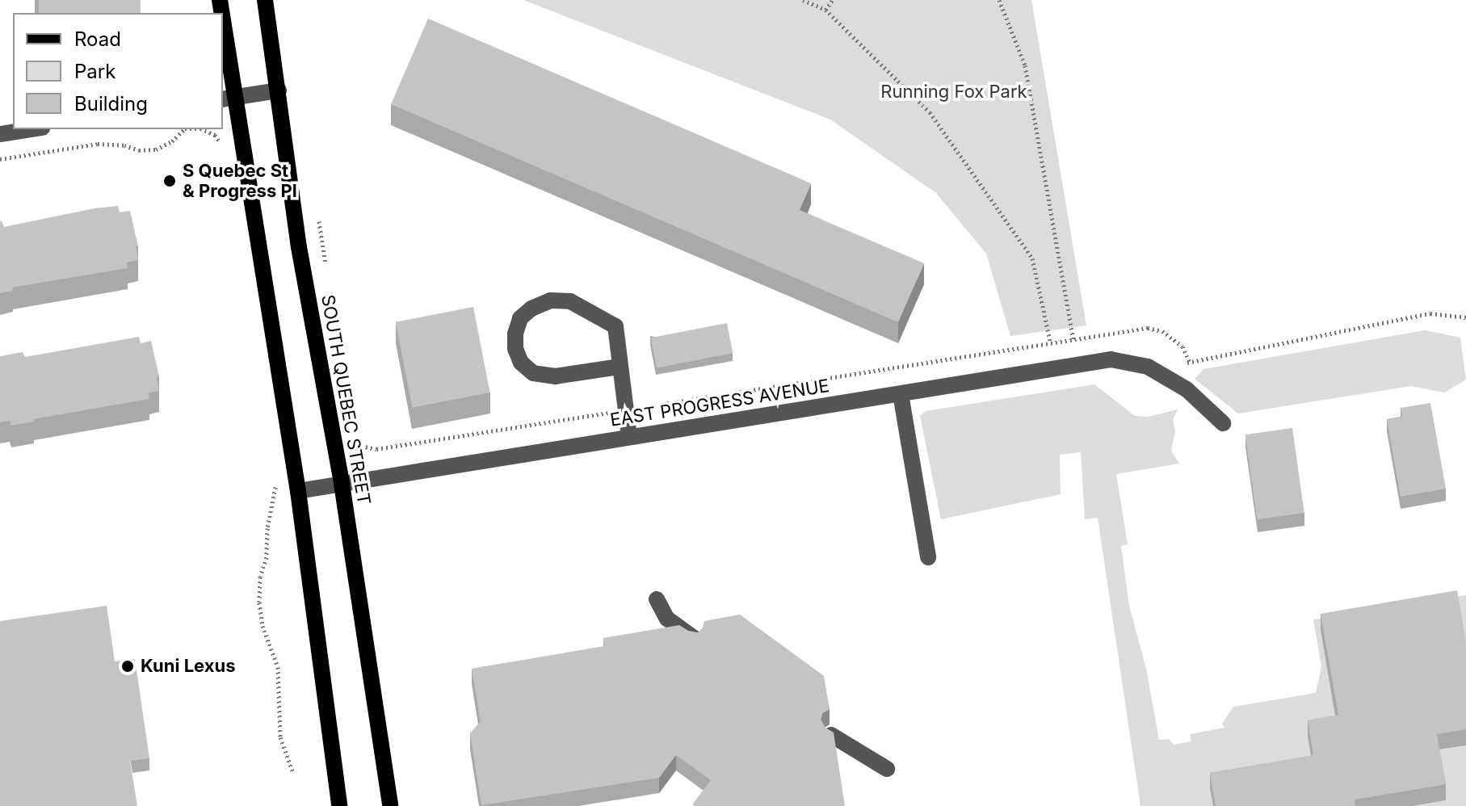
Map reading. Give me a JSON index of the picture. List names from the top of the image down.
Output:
{
  "streets": {
    "main road": ["SOUTH QUEBEC STREET"],
    "street": ["EAST PROGRESS AVENUE"]
  },
  "crossings": [
    ["SOUTH QUEBEC STREET", "EAST PROGRESS AVENUE"]
  ],
  "parks": ["Running Fox Park"],
  "places": ["S Quebec St & Progress Pl", "Kuni Lexus"],
  "legend": ["Road", "Park", "Building"]
}
